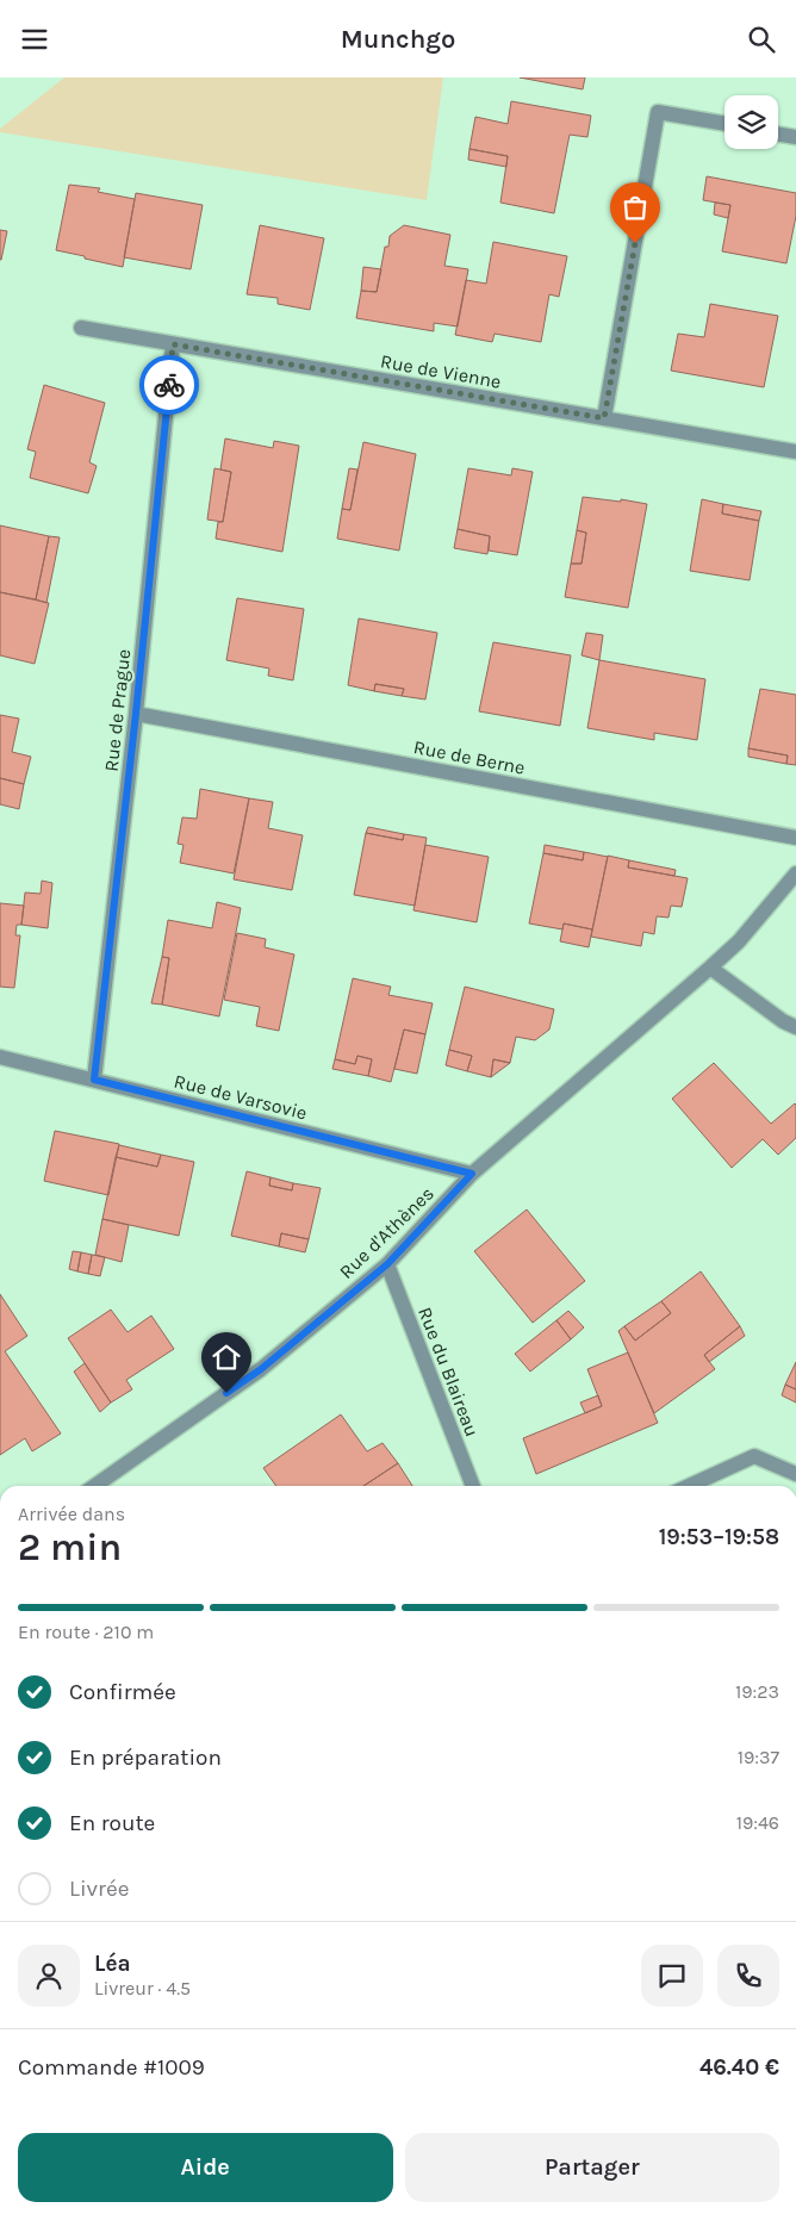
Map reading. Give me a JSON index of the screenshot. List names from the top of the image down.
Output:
{
  "streets": {
    "street": [
      "Rue de Vienne",
      "Rue de Prague",
      "Rue de Berne",
      "Rue de Varsovie",
      "Rue d'Athènes",
      "Rue du Blaireau"
    ]
  },
  "crossings": [
    ["Rue de Vienne", "Rue de Prague"],
    ["Rue de Prague", "Rue de Berne"],
    ["Rue de Prague", "Rue de Varsovie"],
    ["Rue de Varsovie", "Rue d'Athènes"],
    ["Rue d'Athènes", "Rue du Blaireau"]
  ],
  "page": {
    "header": "Munchgo",
    "heading": ["2 min", "Arrivée dans", "19:53–19:58"],
    "panel": [
      "Léa",
      "Livreur · 4.5",
      "Commande #1009",
      "46.40 €"
    ],
    "bar": "En route · 210 m",
    "list": [
      ["Confirmée", "19:23"],
      ["En préparation", "19:37"],
      ["En route", "19:46"],
      "Livrée"
    ],
    "buttons": ["Aide", "Partager"]
  }
}
